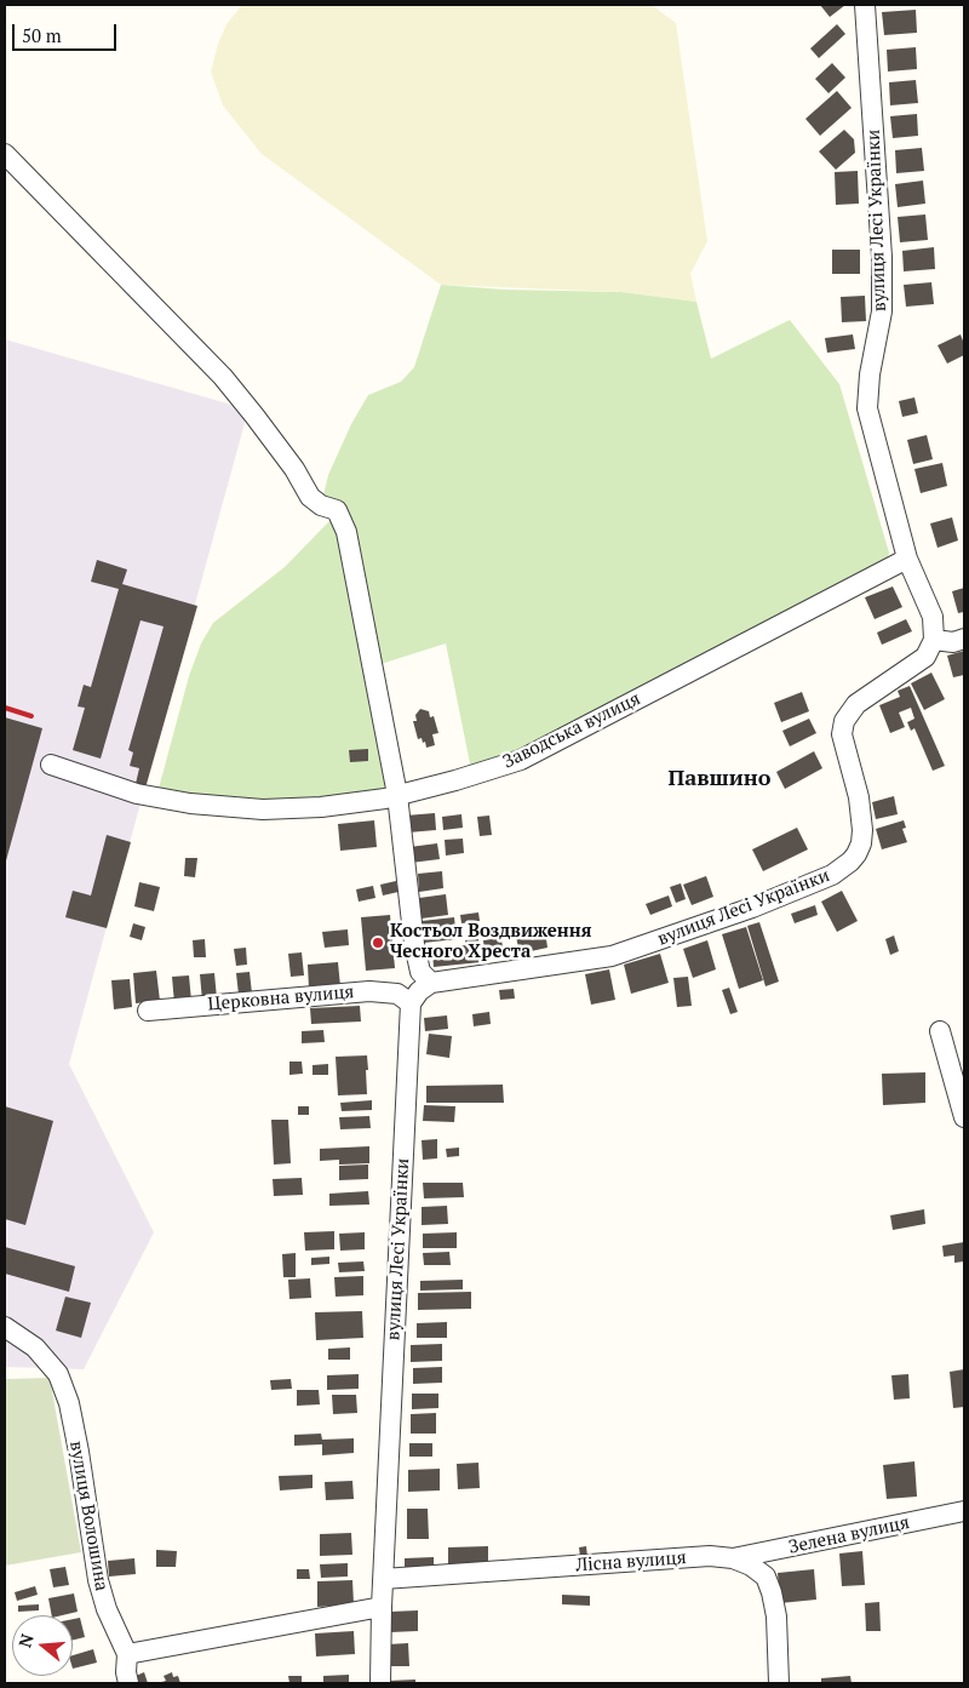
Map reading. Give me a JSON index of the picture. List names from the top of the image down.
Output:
{
  "streets": {
    "street": [
      "вулиця Лесі Українки",
      "Заводська вулиця",
      "Церковна вулиця",
      "вулиця Волошина",
      "Зелена вулиця",
      "Лісна вулиця"
    ]
  },
  "crossings": [
    ["вулиця Лесі Українки", "Заводська вулиця"],
    ["вулиця Лесі Українки", "Церковна вулиця"],
    ["вулиця Лесі Українки", "Лісна вулиця"],
    ["Зелена вулиця", "Лісна вулиця"]
  ],
  "districts": ["Павшино"],
  "places": ["Костьол Воздвиження Чесного Хреста"],
  "scale_bar": "50 m",
  "north": "left"
}
